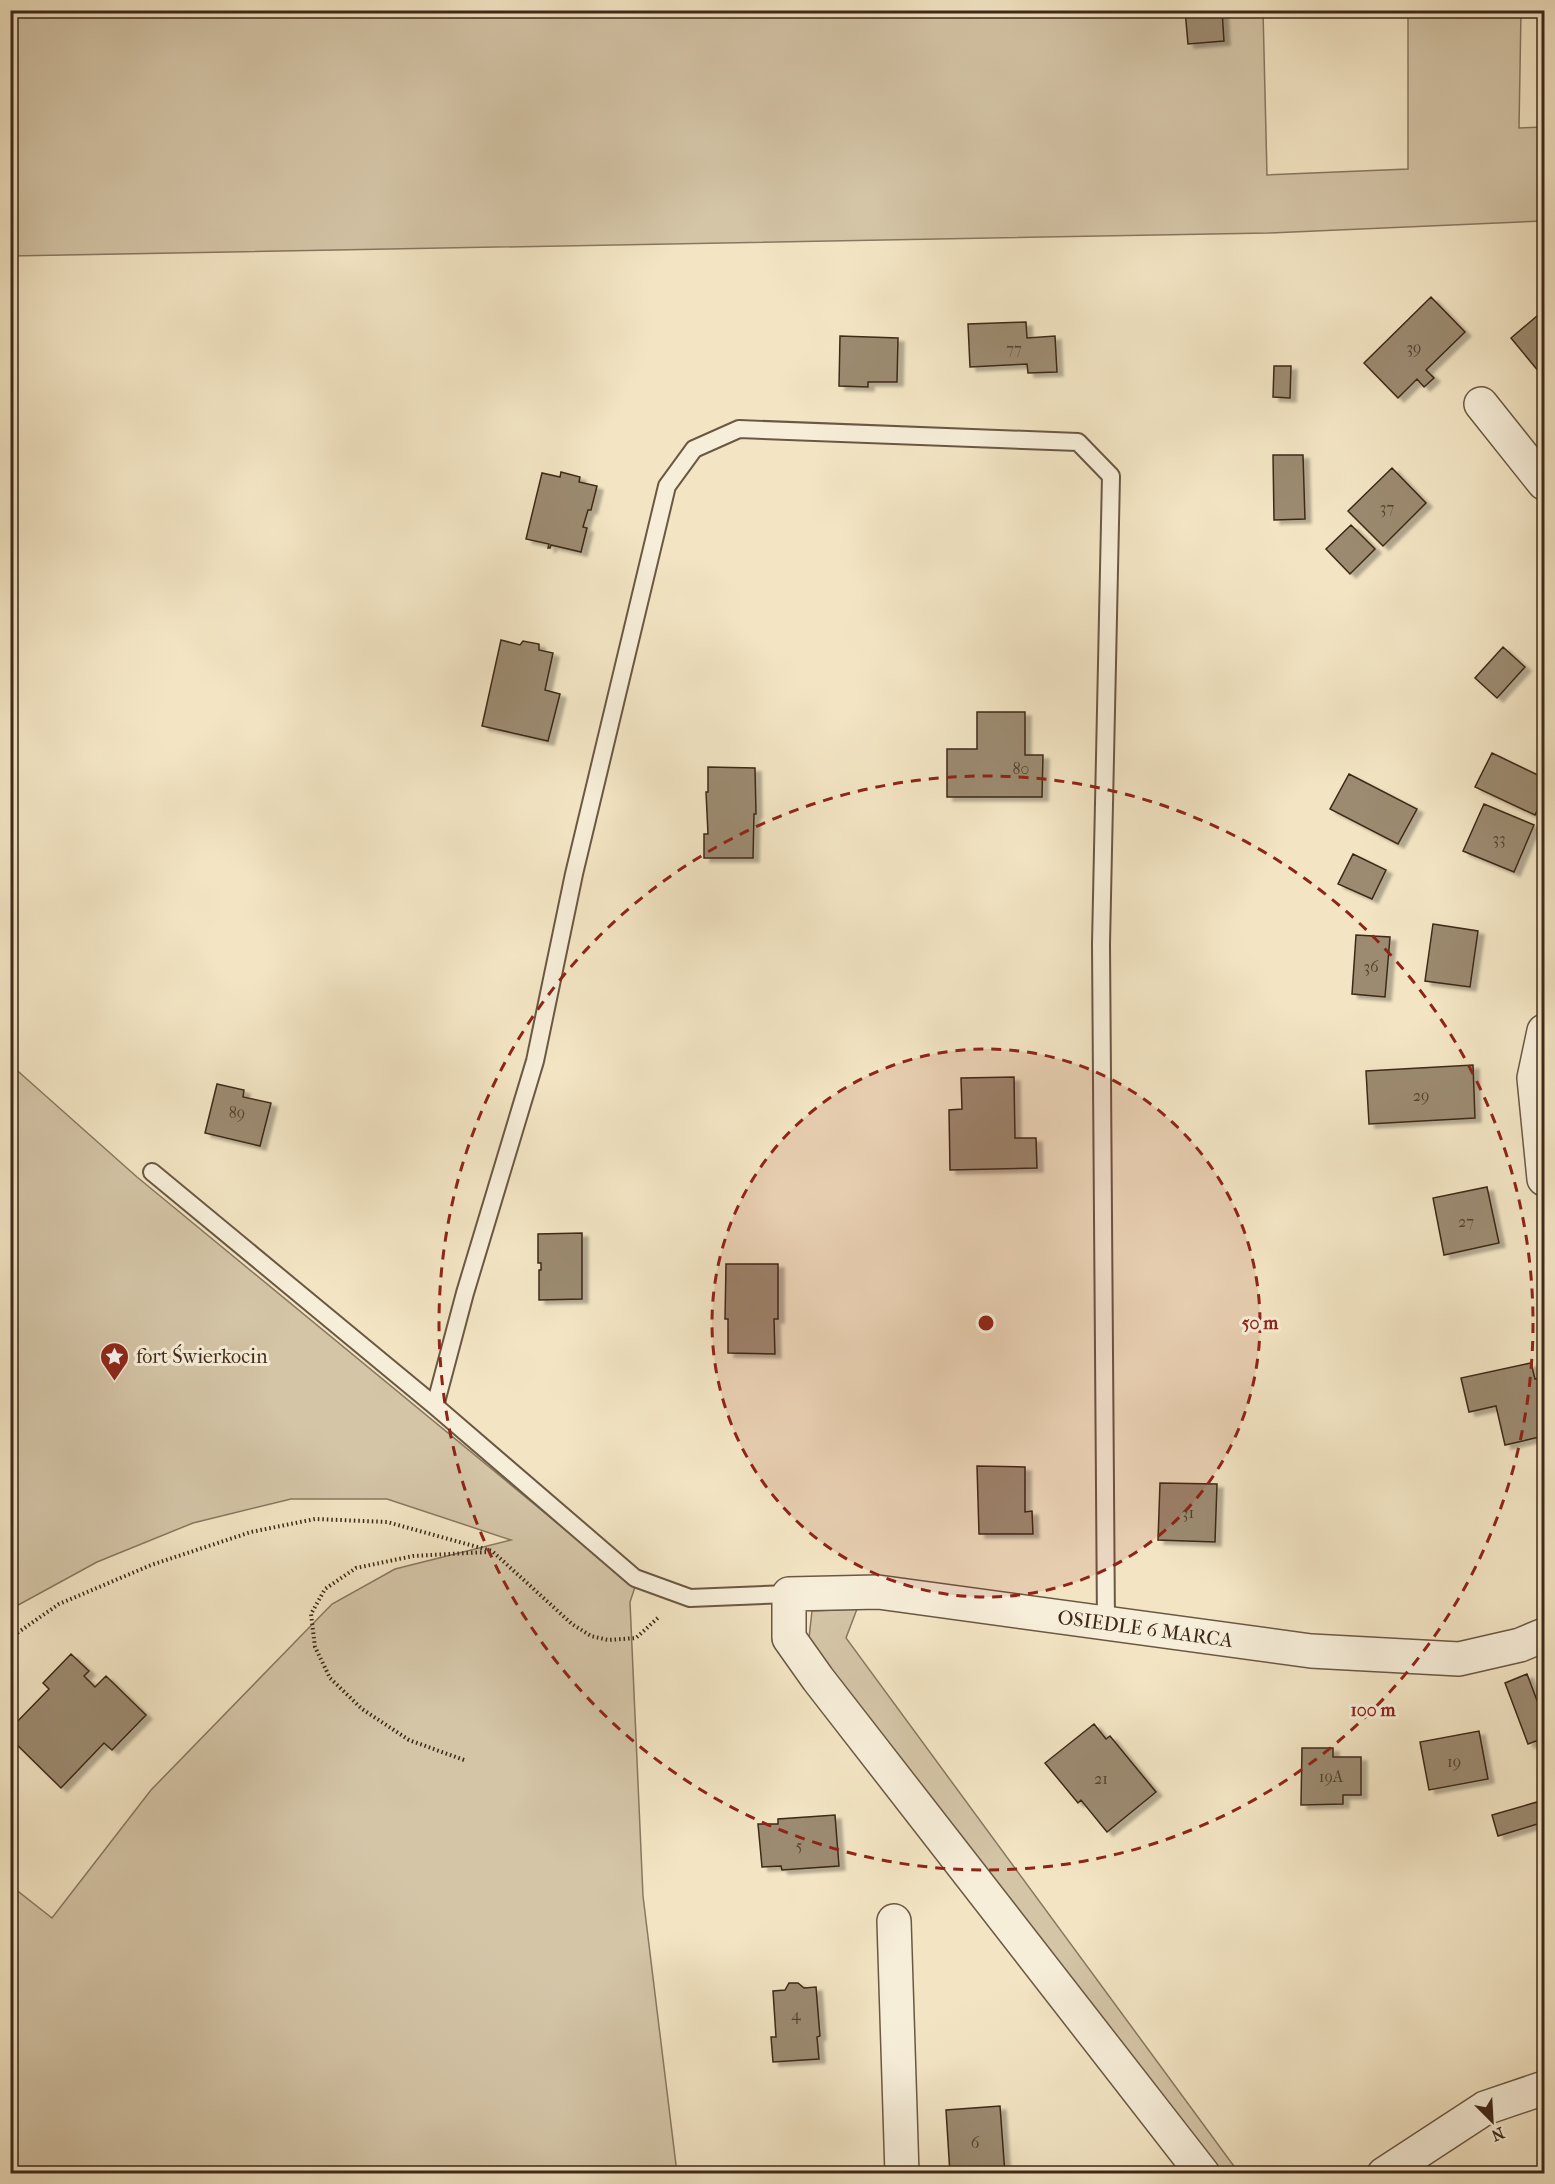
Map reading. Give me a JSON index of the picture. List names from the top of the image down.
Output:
{
  "streets": {
    "street": ["OSIEDLE 6 MARCA"]
  },
  "places": {
    "place": ["fort Świerkocin"]
  },
  "house_numbers": [
    "39",
    "77",
    "37",
    "80",
    "33",
    "36",
    "29",
    "89",
    "27",
    "31",
    "19",
    "19A",
    "21",
    "5",
    "4",
    "6"
  ],
  "north": "bottom right",
  "rings": ["50 m", "100 m"]
}
